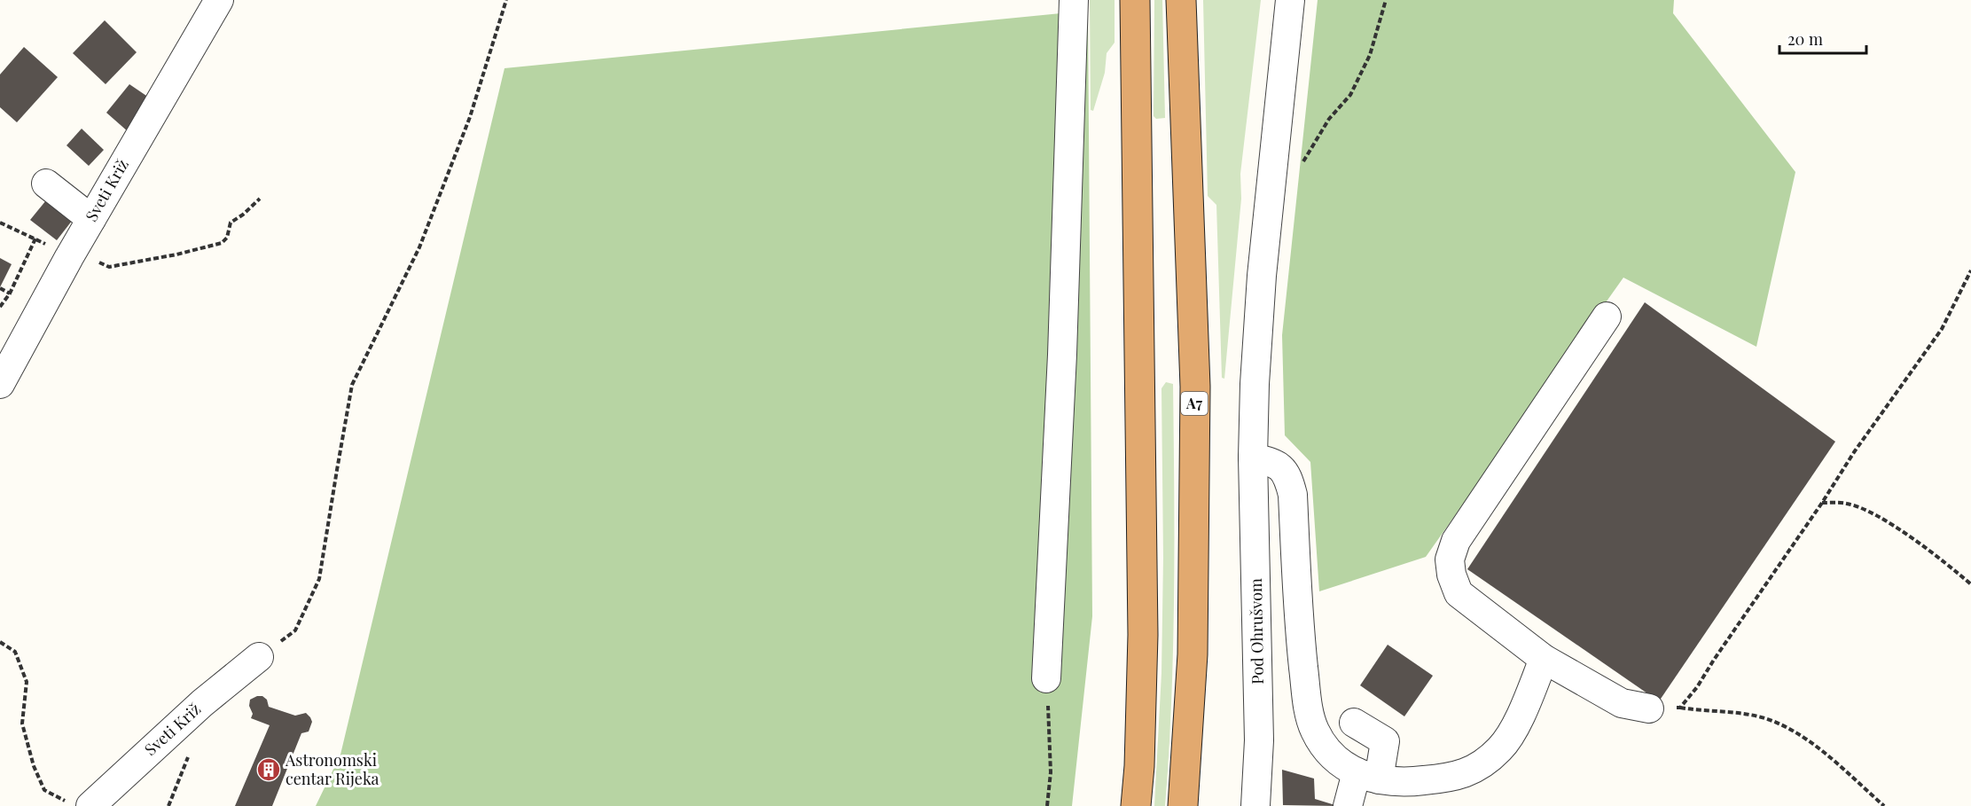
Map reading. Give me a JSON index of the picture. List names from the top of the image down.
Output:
{
  "streets": {
    "highway": ["A7"],
    "street": ["Sveti Križ", "Pod Ohrušvom"]
  },
  "places": {
    "building": ["Astronomski centar Rijeka"]
  },
  "scale_bar": "20 m"
}
